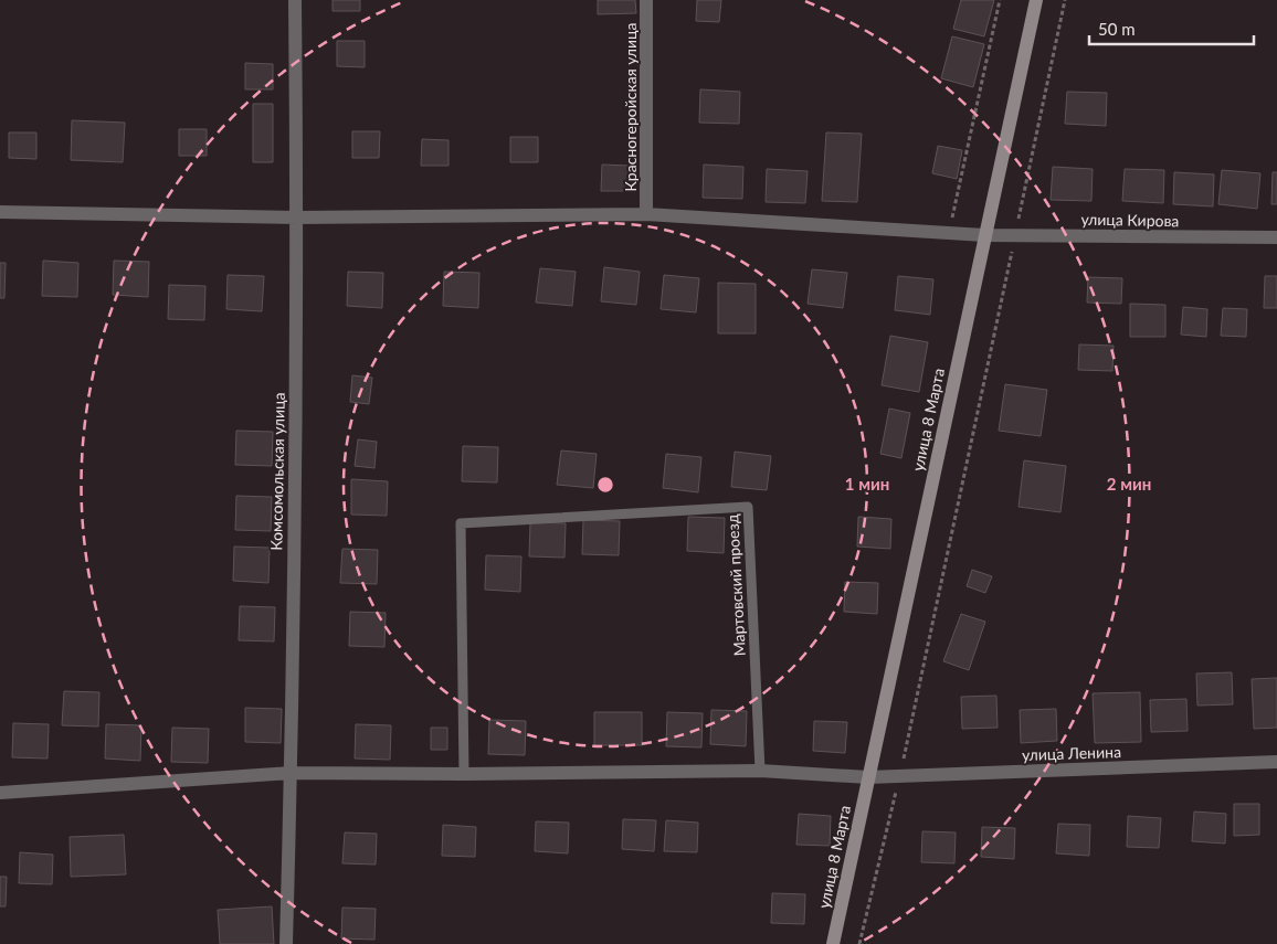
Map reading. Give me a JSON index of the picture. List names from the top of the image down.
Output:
{
  "streets": {
    "main road": ["улица 8 Марта"],
    "street": [
      "Красногеройская улица",
      "улица Кирова",
      "Комсомольская улица",
      "улица Ленина"
    ],
    "lane": ["Мартовский проезд"]
  },
  "crossings": [
    ["Красногеройская улица", "улица Кирова"],
    ["улица Кирова", "улица 8 Марта"],
    ["улица Кирова", "Комсомольская улица"],
    ["улица 8 Марта", "улица Ленина"],
    ["Комсомольская улица", "улица Ленина"],
    ["Мартовский проезд", "улица Ленина"]
  ],
  "scale_bar": "50 m",
  "rings": ["1 мин", "2 мин"]
}
